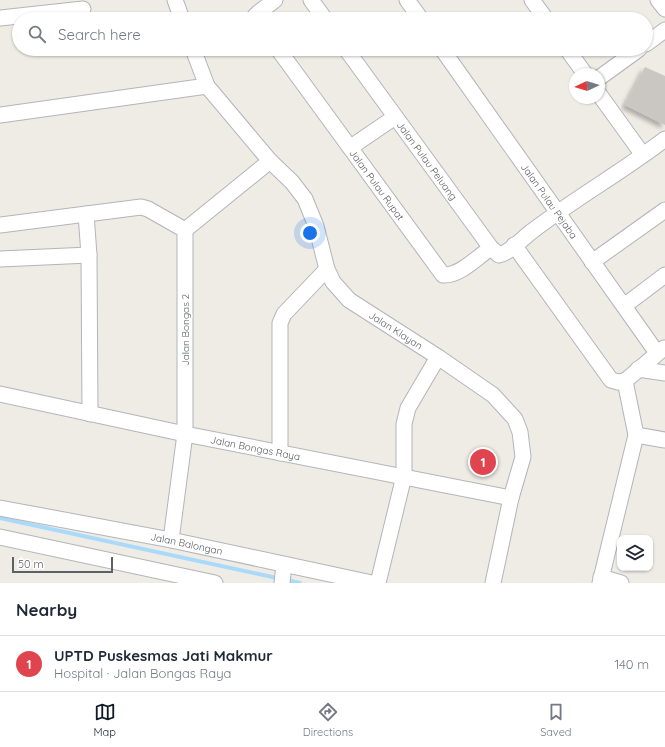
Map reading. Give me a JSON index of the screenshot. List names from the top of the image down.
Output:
{
  "streets": {
    "street": [
      "Jalan Pulau Peluang",
      "Jalan Pulau Rupat",
      "Jalan Pulau Pejaba",
      "Jalan Bongas 2",
      "Jalan Klayan",
      "Jalan Bongas Raya",
      "Jalan Balongan"
    ]
  },
  "crossings": [
    ["Jalan Pulau Peluang", "Jalan Pulau Rupat"],
    ["Jalan Bongas 2", "Jalan Bongas Raya"],
    ["Jalan Bongas 2", "Jalan Balongan"],
    ["Jalan Klayan", "Jalan Bongas Raya"]
  ],
  "scale_bar": "50 m",
  "north": "left",
  "page": {
    "search": "Search here",
    "pins": "1",
    "scale": "50 m",
    "heading": "Nearby",
    "list": [
      {
        "mark": "1",
        "name": "UPTD Puskesmas Jati Makmur",
        "note": "Hospital · Jalan Bongas Raya",
        "value": "140 m"
      }
    ],
    "nav": ["Map", "Directions", "Saved"]
  }
}
